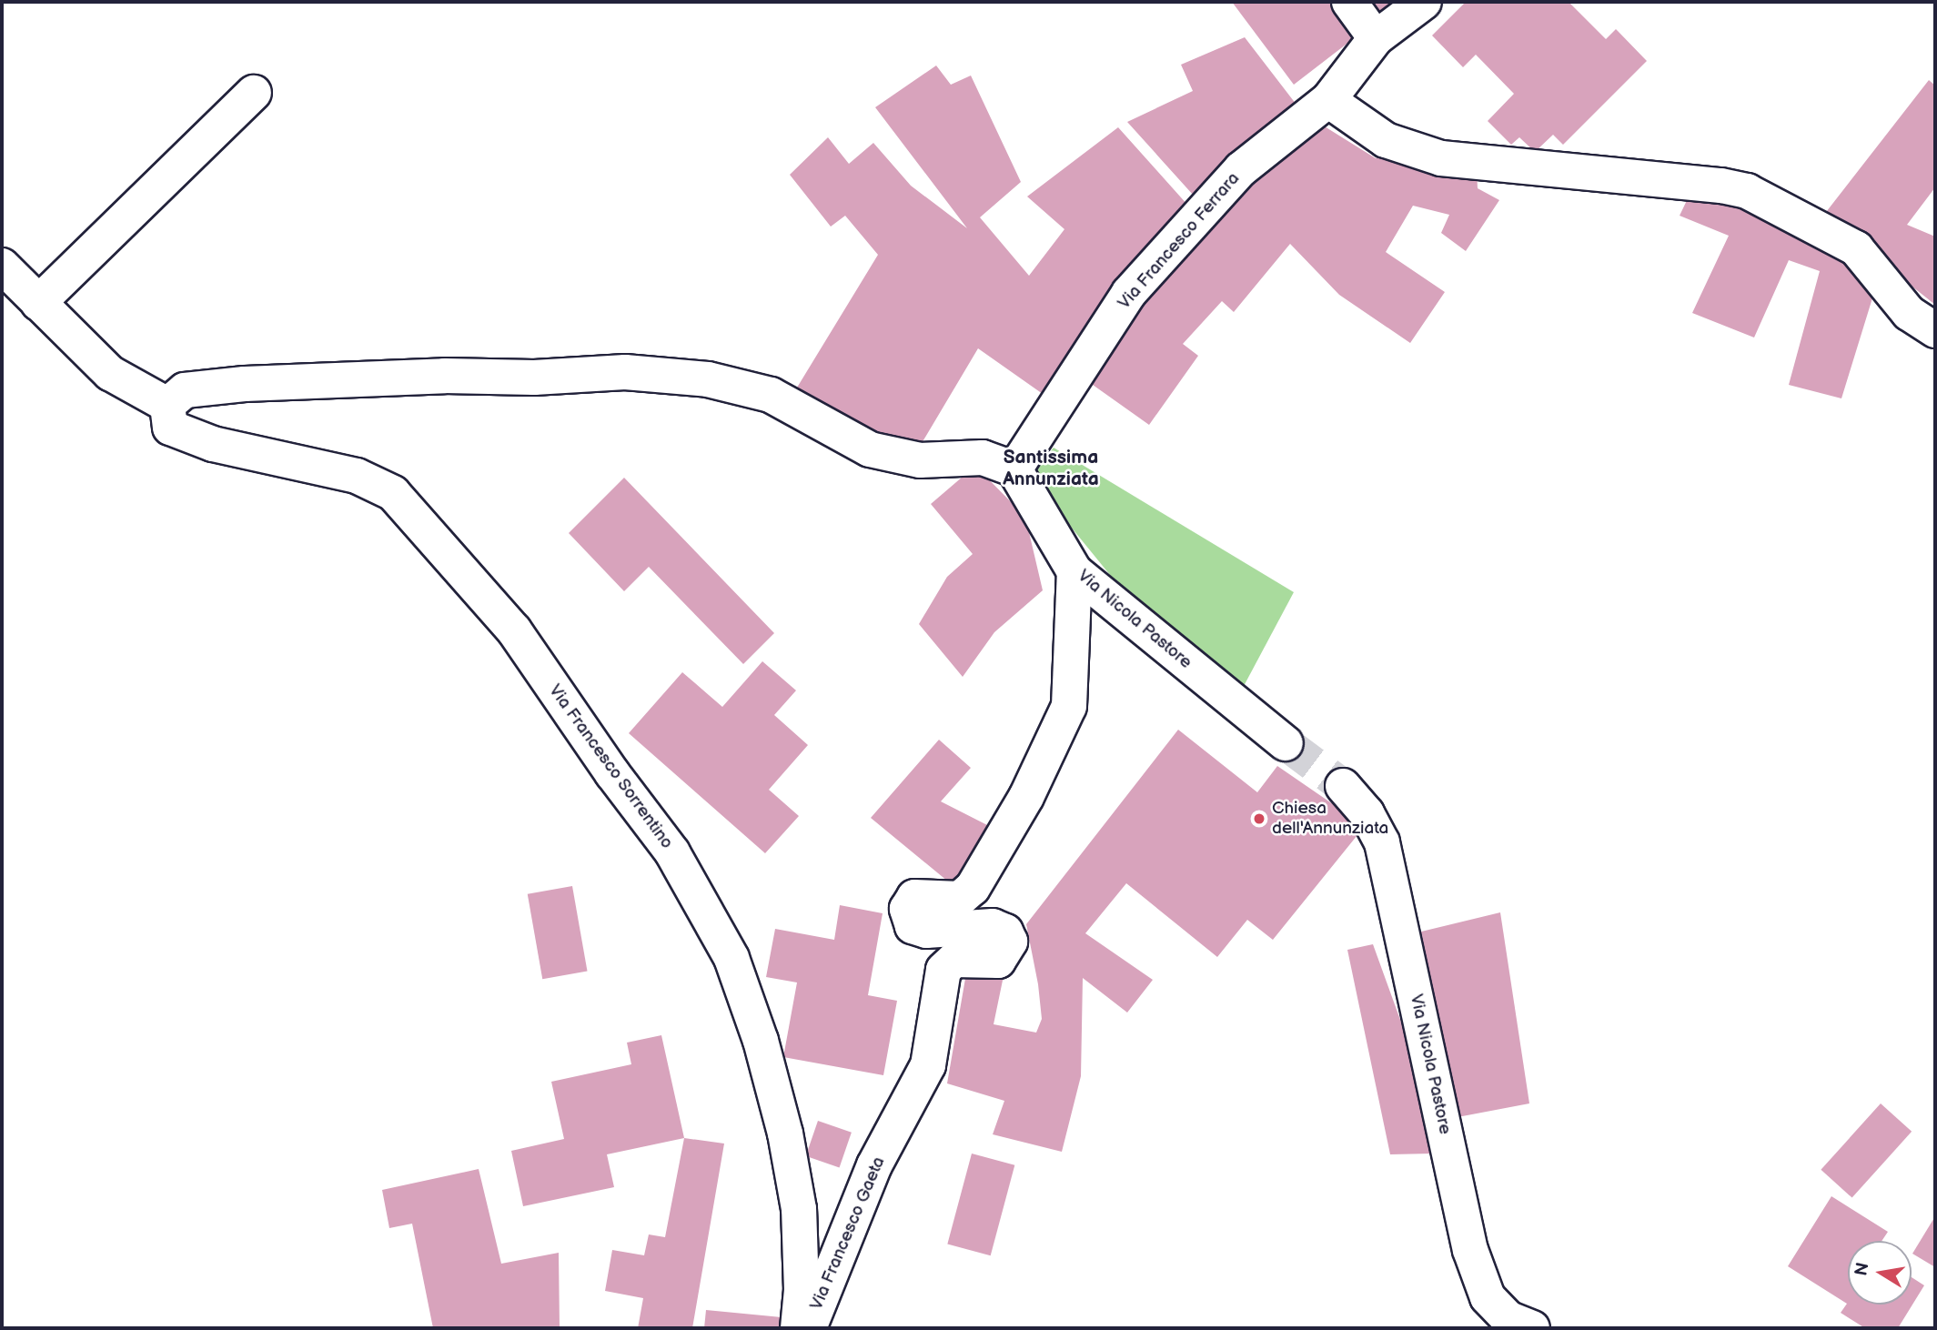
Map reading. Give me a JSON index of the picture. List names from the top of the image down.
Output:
{
  "streets": {
    "street": [
      "Via Francesco Ferrara",
      "Via Nicola Pastore",
      "Via Francesco Sorrentino",
      "Via Francesco Gaeta"
    ]
  },
  "crossings": [
    ["Via Francesco Ferrara", "Via Nicola Pastore"],
    ["Via Nicola Pastore", "Via Francesco Gaeta"]
  ],
  "districts": ["Santissima Annunziata"],
  "places": ["Chiesa dell'Annunziata"],
  "north": "left"
}
